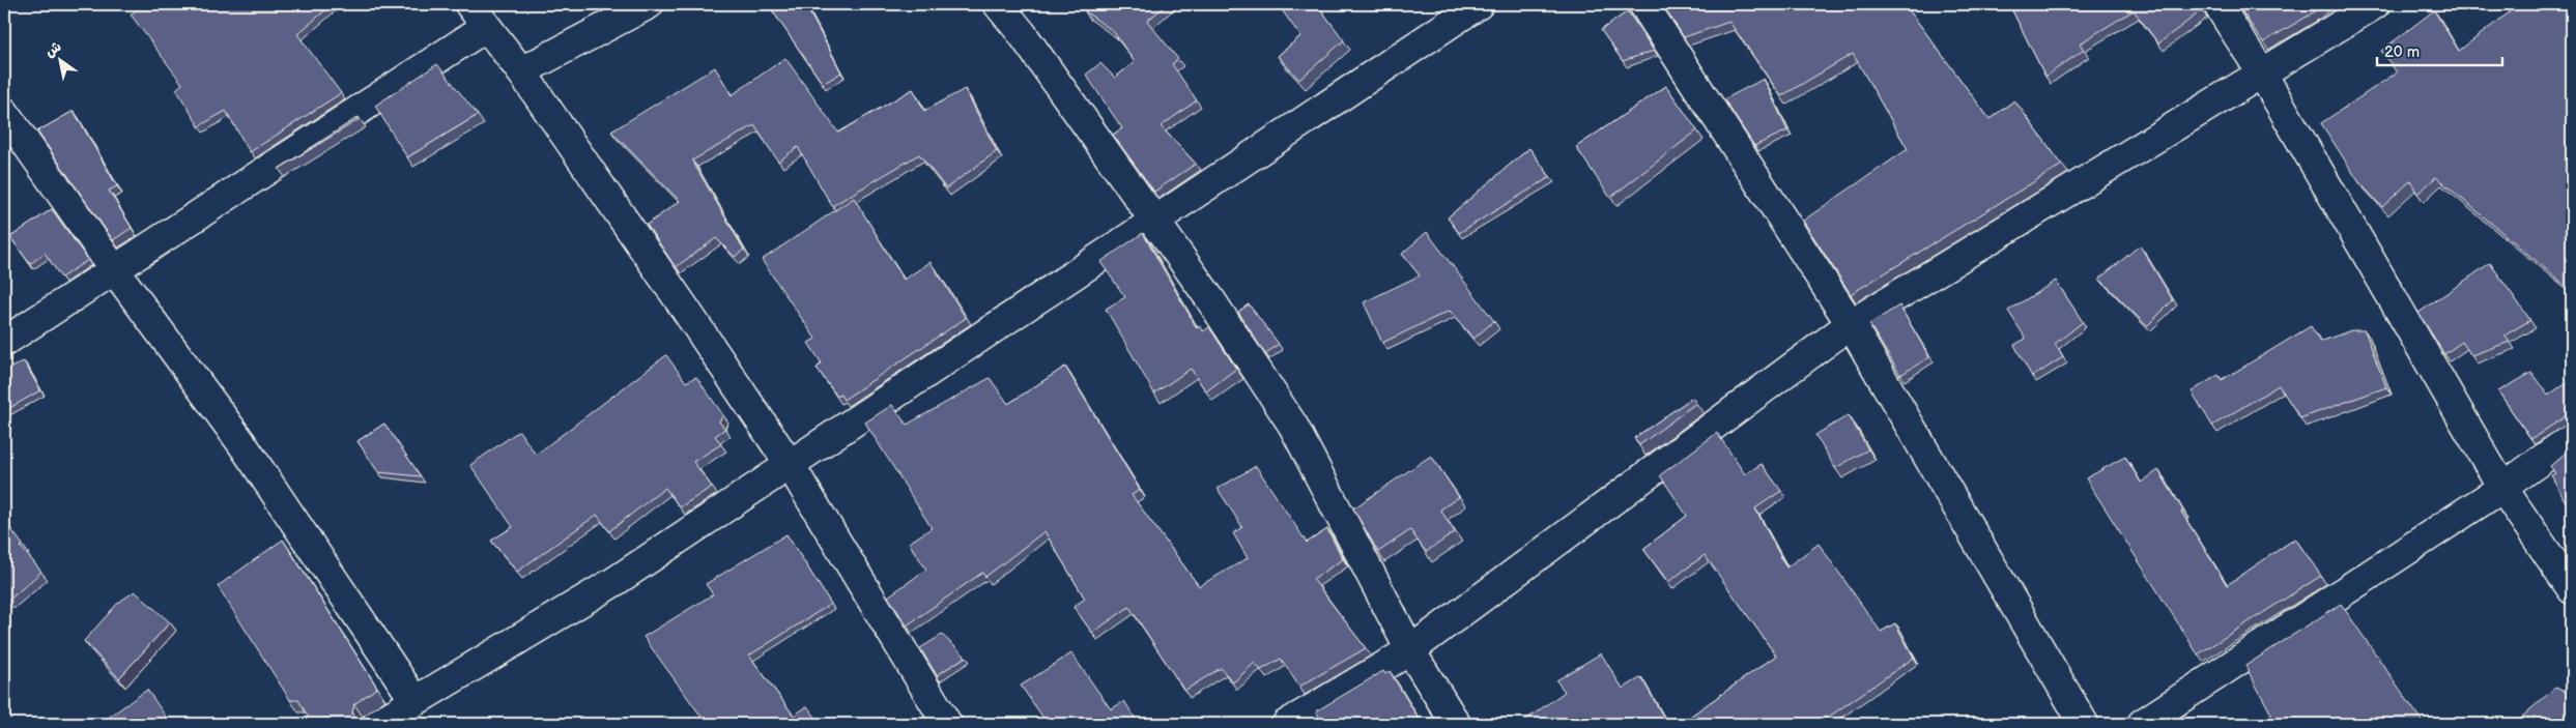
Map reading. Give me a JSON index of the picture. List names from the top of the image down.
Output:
{
  "scale_bar": "20 m",
  "north": "top left"
}
